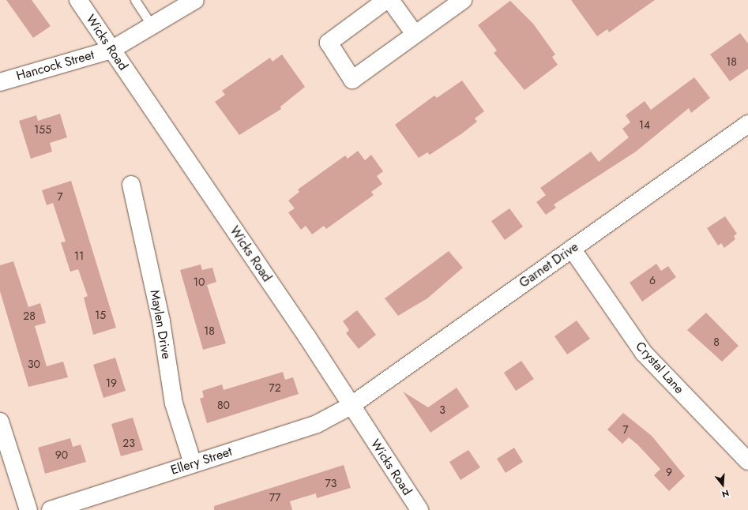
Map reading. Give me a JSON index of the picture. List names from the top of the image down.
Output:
{
  "streets": {
    "street": [
      "Wicks Road",
      "Hancock Street",
      "Garnet Drive",
      "Maylen Drive",
      "Crystal Lane",
      "Ellery Street"
    ]
  },
  "crossings": [
    ["Wicks Road", "Hancock Street"],
    ["Wicks Road", "Garnet Drive"],
    ["Wicks Road", "Ellery Street"],
    ["Garnet Drive", "Crystal Lane"],
    ["Garnet Drive", "Ellery Street"],
    ["Maylen Drive", "Ellery Street"]
  ],
  "house_numbers": [
    "18",
    "14",
    "155",
    "7",
    "11",
    "6",
    "10",
    "15",
    "28",
    "18",
    "8",
    "30",
    "19",
    "72",
    "80",
    "3",
    "7",
    "23",
    "90",
    "9",
    "73",
    "77"
  ],
  "north": "bottom"
}
